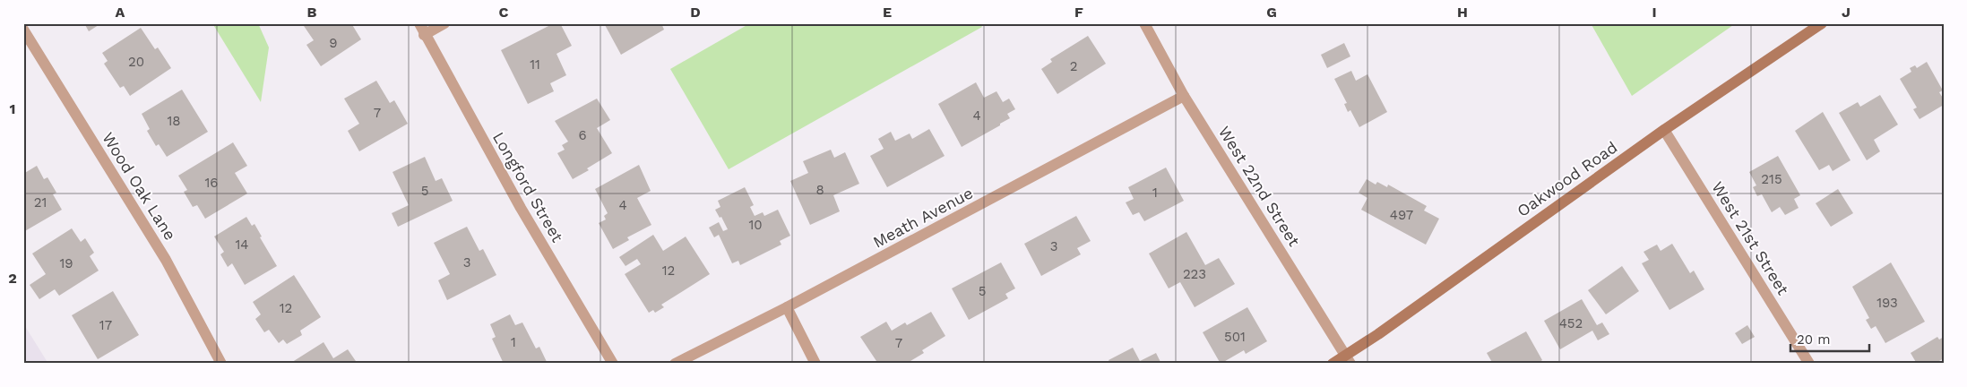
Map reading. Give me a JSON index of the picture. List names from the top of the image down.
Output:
{
  "streets": {
    "main road": ["Oakwood Road"],
    "street": [
      "Wood Oak Lane",
      "West 22nd Street",
      "Longford Street",
      "Meath Avenue",
      "West 21st Street"
    ]
  },
  "crossings": [
    ["Oakwood Road", "West 22nd Street"],
    ["Oakwood Road", "West 21st Street"],
    ["West 22nd Street", "Meath Avenue"]
  ],
  "house_numbers": [
    "9",
    "20",
    "11",
    "2",
    "7",
    "4",
    "18",
    "6",
    "215",
    "16",
    "8",
    "5",
    "1",
    "21",
    "4",
    "497",
    "10",
    "14",
    "3",
    "3",
    "19",
    "12",
    "223",
    "5",
    "193",
    "12",
    "452",
    "17",
    "501",
    "1",
    "7"
  ],
  "scale_bar": "20 m",
  "grid": {
    "columns": [
      "A",
      "B",
      "C",
      "D",
      "E",
      "F",
      "G",
      "H",
      "I",
      "J"
    ],
    "rows": ["1", "2"]
  }
}
